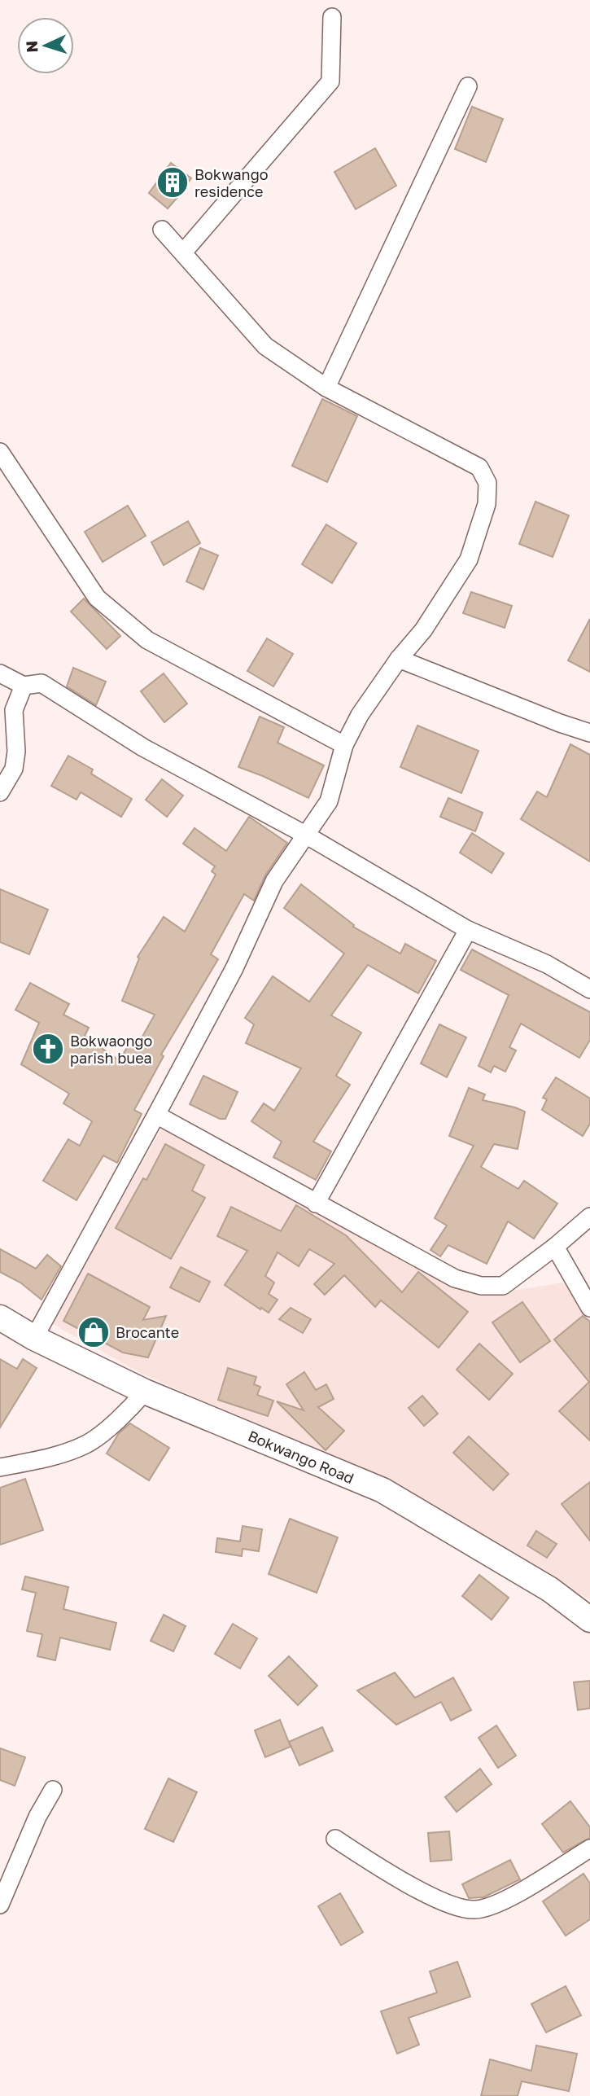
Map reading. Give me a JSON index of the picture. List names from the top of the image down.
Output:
{
  "streets": {
    "street": ["Bokwango Road"]
  },
  "places": {
    "building": ["Bokwango residence"],
    "church": ["Bokwaongo parish buea"],
    "shop": ["Brocante"]
  },
  "north": "left"
}
